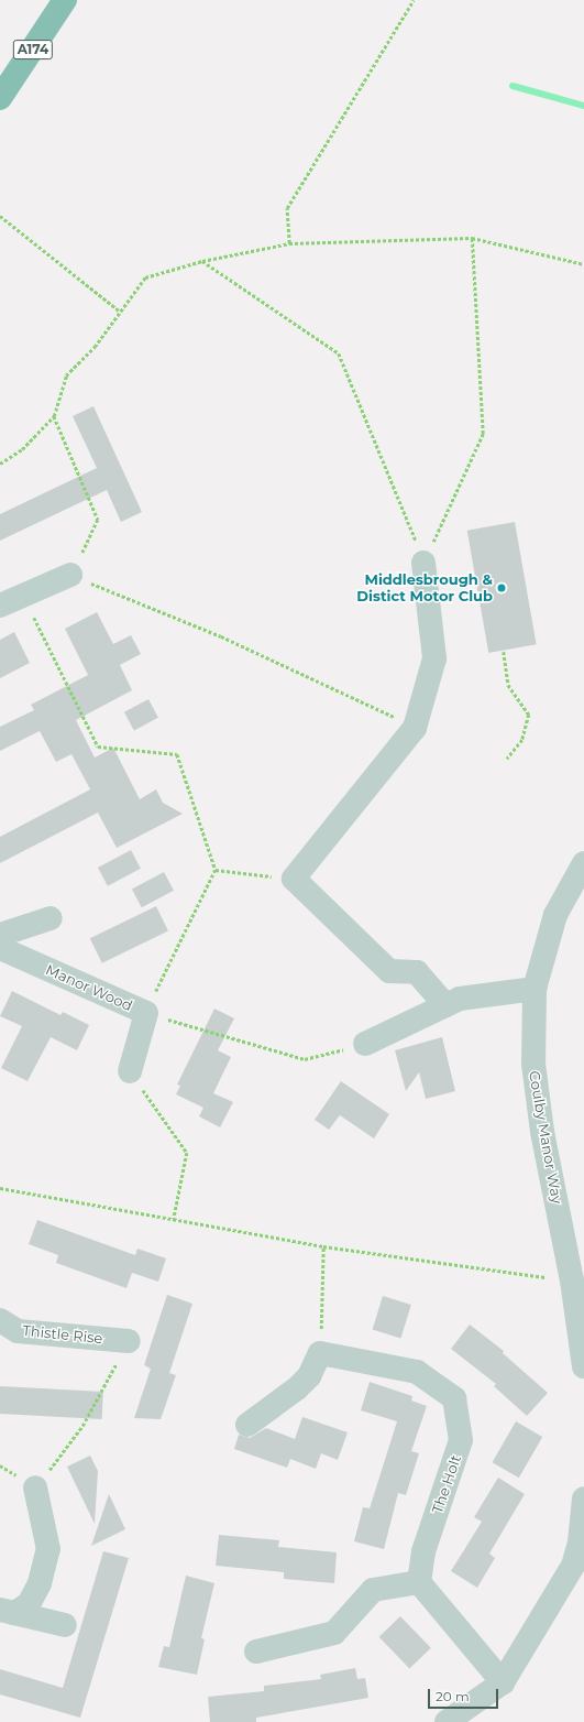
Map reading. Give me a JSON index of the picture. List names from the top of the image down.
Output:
{
  "streets": {
    "highway": ["A174"],
    "street": [
      "Manor Wood",
      "Coulby Manor Way",
      "Thistle Rise",
      "The Holt"
    ]
  },
  "places": ["Middlesbrough & Distict Motor Club"],
  "scale_bar": "20 m"
}
